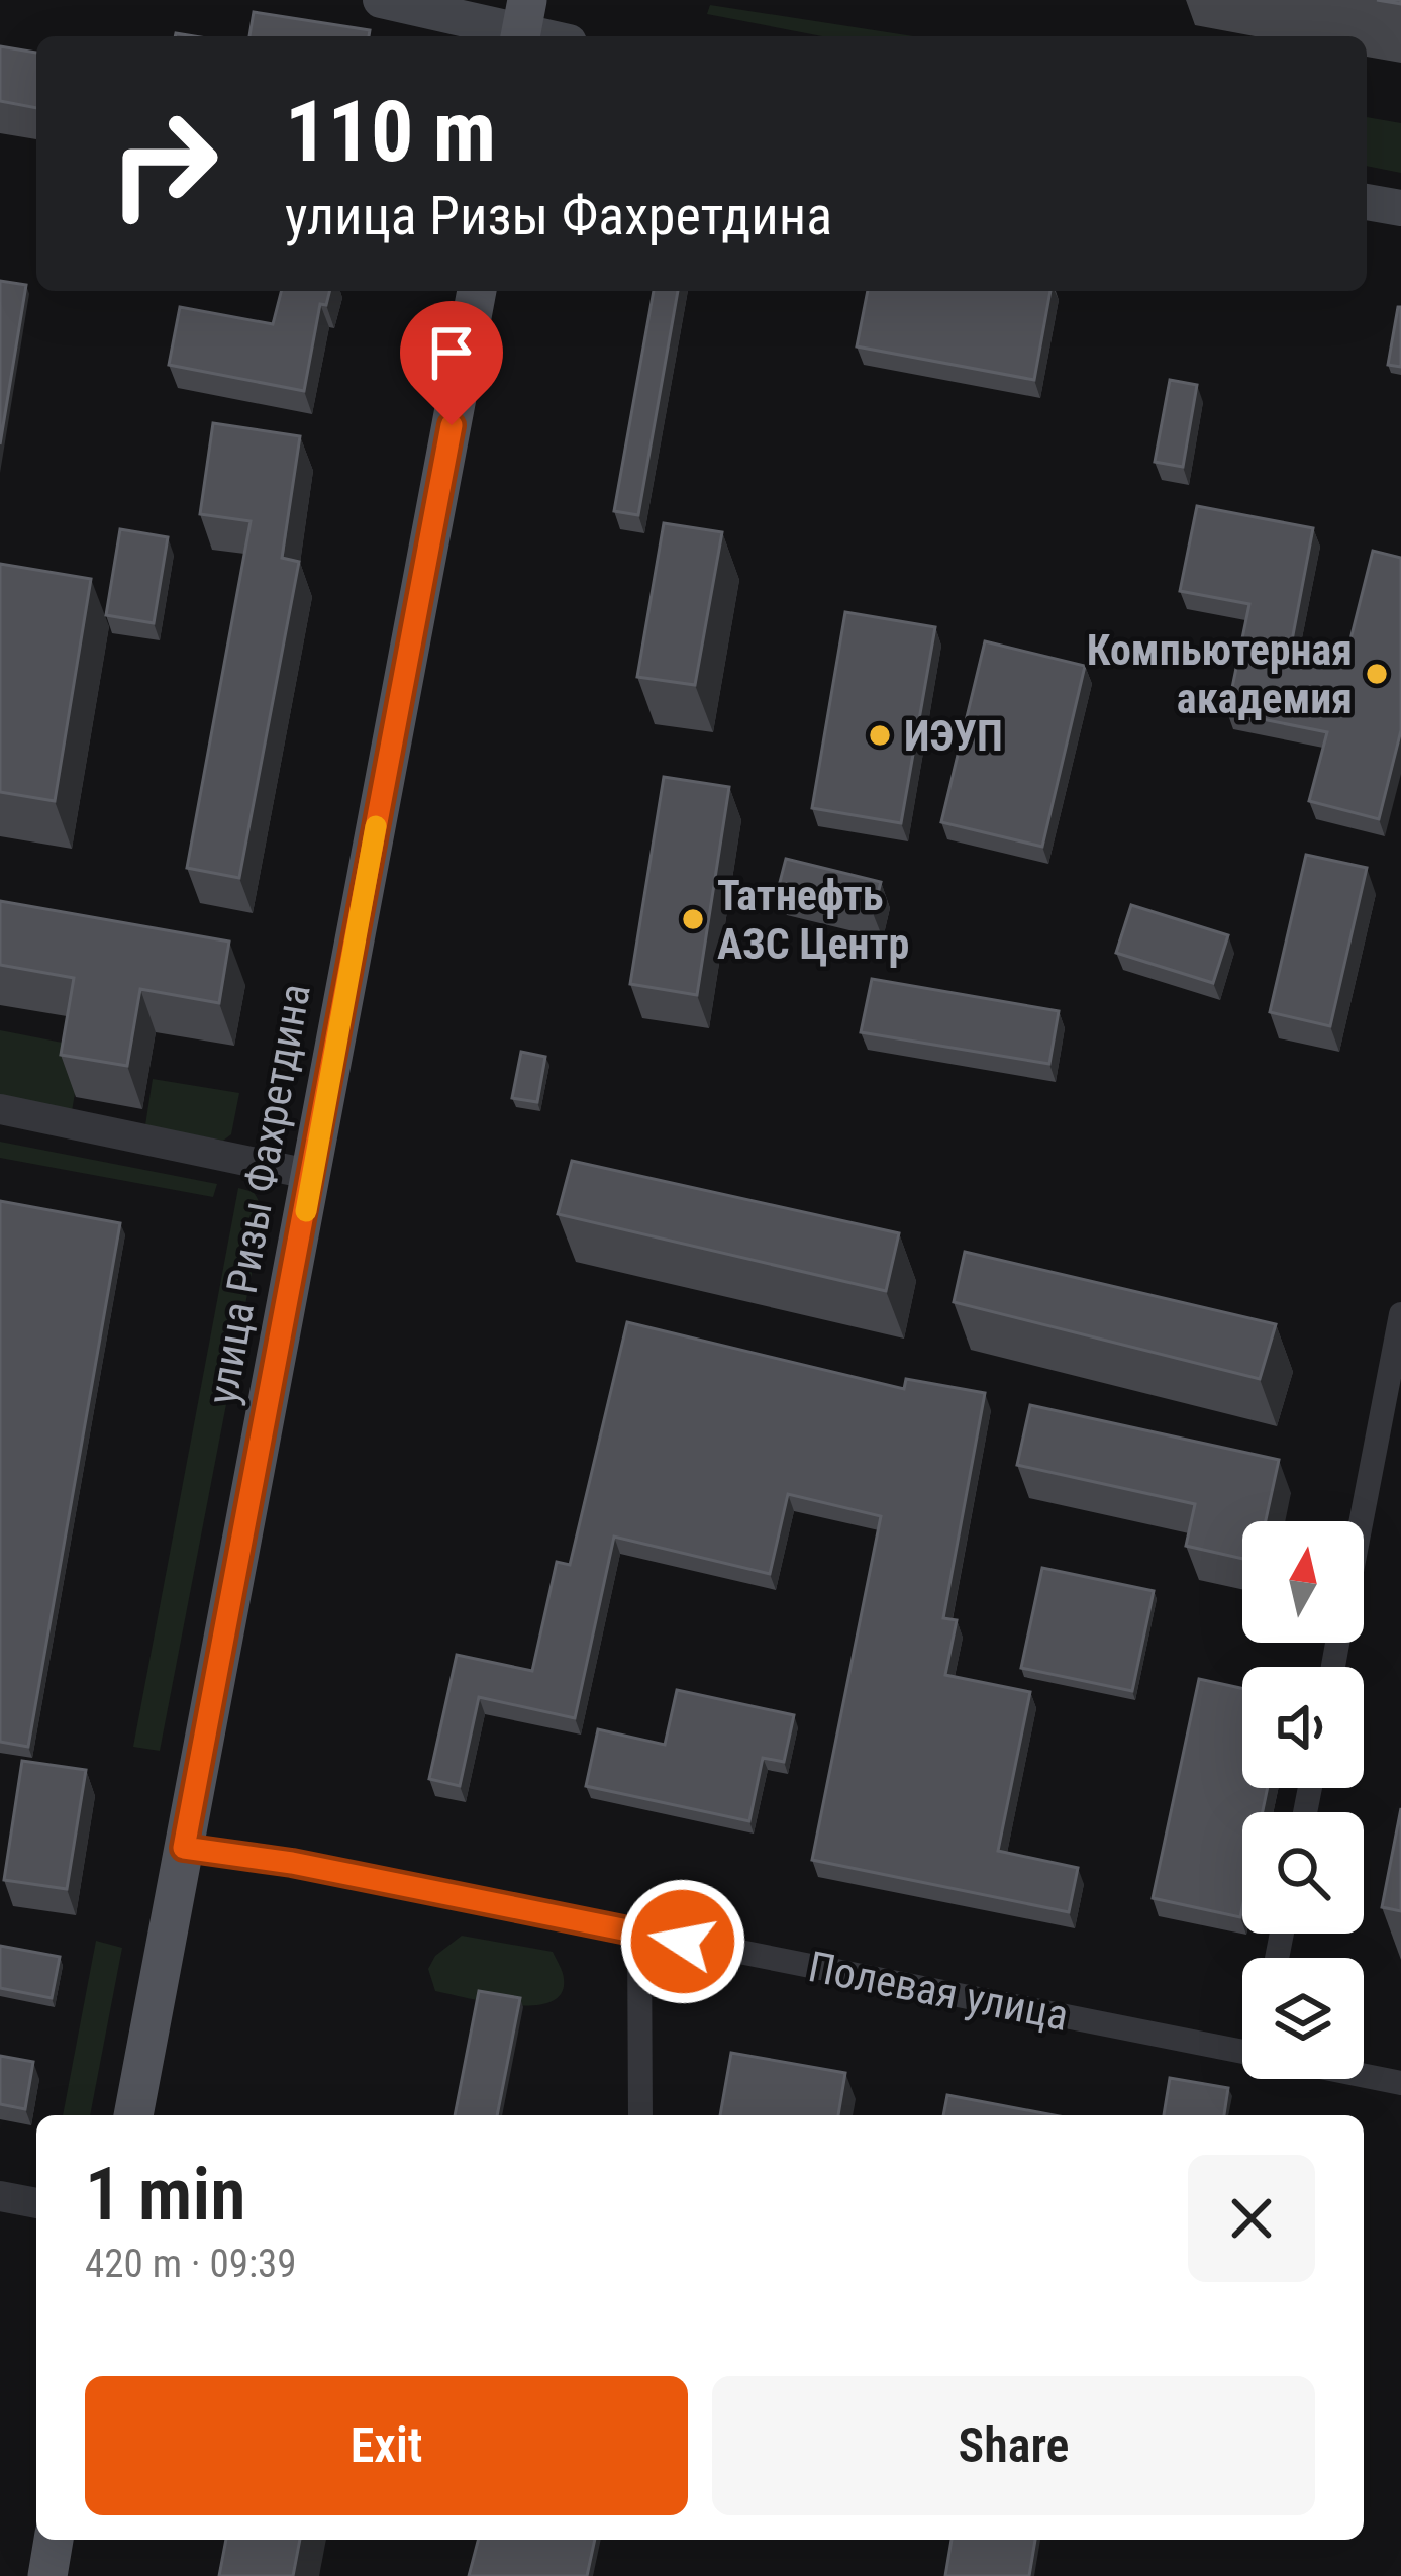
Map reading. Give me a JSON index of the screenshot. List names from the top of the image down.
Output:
{
  "streets": {
    "main road": ["улица Ризы Фахретдина"],
    "street": ["Полевая улица"]
  },
  "crossings": [
    ["улица Ризы Фахретдина", "Полевая улица"]
  ],
  "places": ["Компьютерная академия", "ИЭУП", "Татнефть АЗС Центр"],
  "north": "top",
  "page": {
    "turn": ["110 m", "улица Ризы Фахретдина"],
    "heading": ["1 min", "420 m · 09:39"],
    "buttons": ["Exit", "Share"]
  }
}
